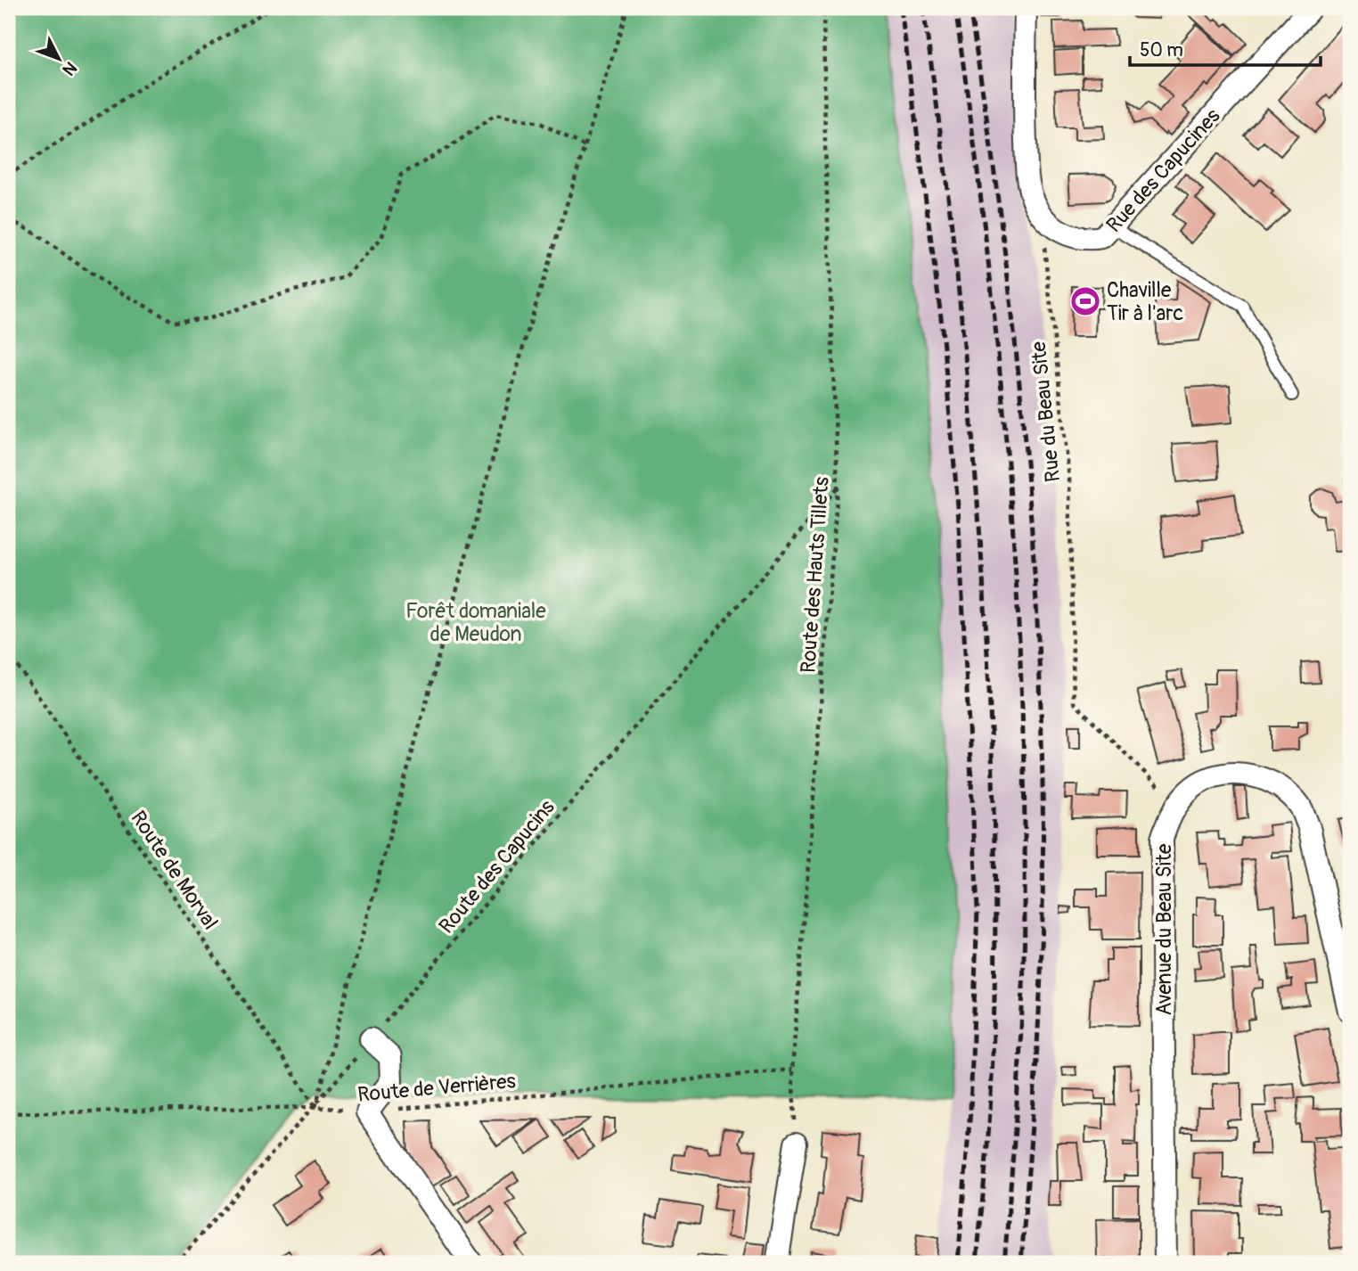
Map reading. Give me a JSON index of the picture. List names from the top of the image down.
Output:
{
  "streets": {
    "street": ["Rue des Capucines", "Avenue du Beau Site"],
    "path": [
      "Rue du Beau Site",
      "Route des Hauts Tillets",
      "Route des Capucins",
      "Route de Morval",
      "Route de Verrières"
    ]
  },
  "crossings": [
    ["Rue des Capucines", "Rue du Beau Site"],
    ["Rue du Beau Site", "Avenue du Beau Site"],
    ["Route des Hauts Tillets", "Route des Capucins"],
    ["Route des Hauts Tillets", "Route de Verrières"],
    ["Route des Capucins", "Route de Morval"],
    ["Route des Capucins", "Route de Verrières"],
    ["Route de Morval", "Route de Verrières"]
  ],
  "parks": ["Forêt domaniale de Meudon"],
  "places": {
    "sports": ["Chaville Tir à l'arc"]
  },
  "scale_bar": "50 m",
  "north": "bottom right"
}
